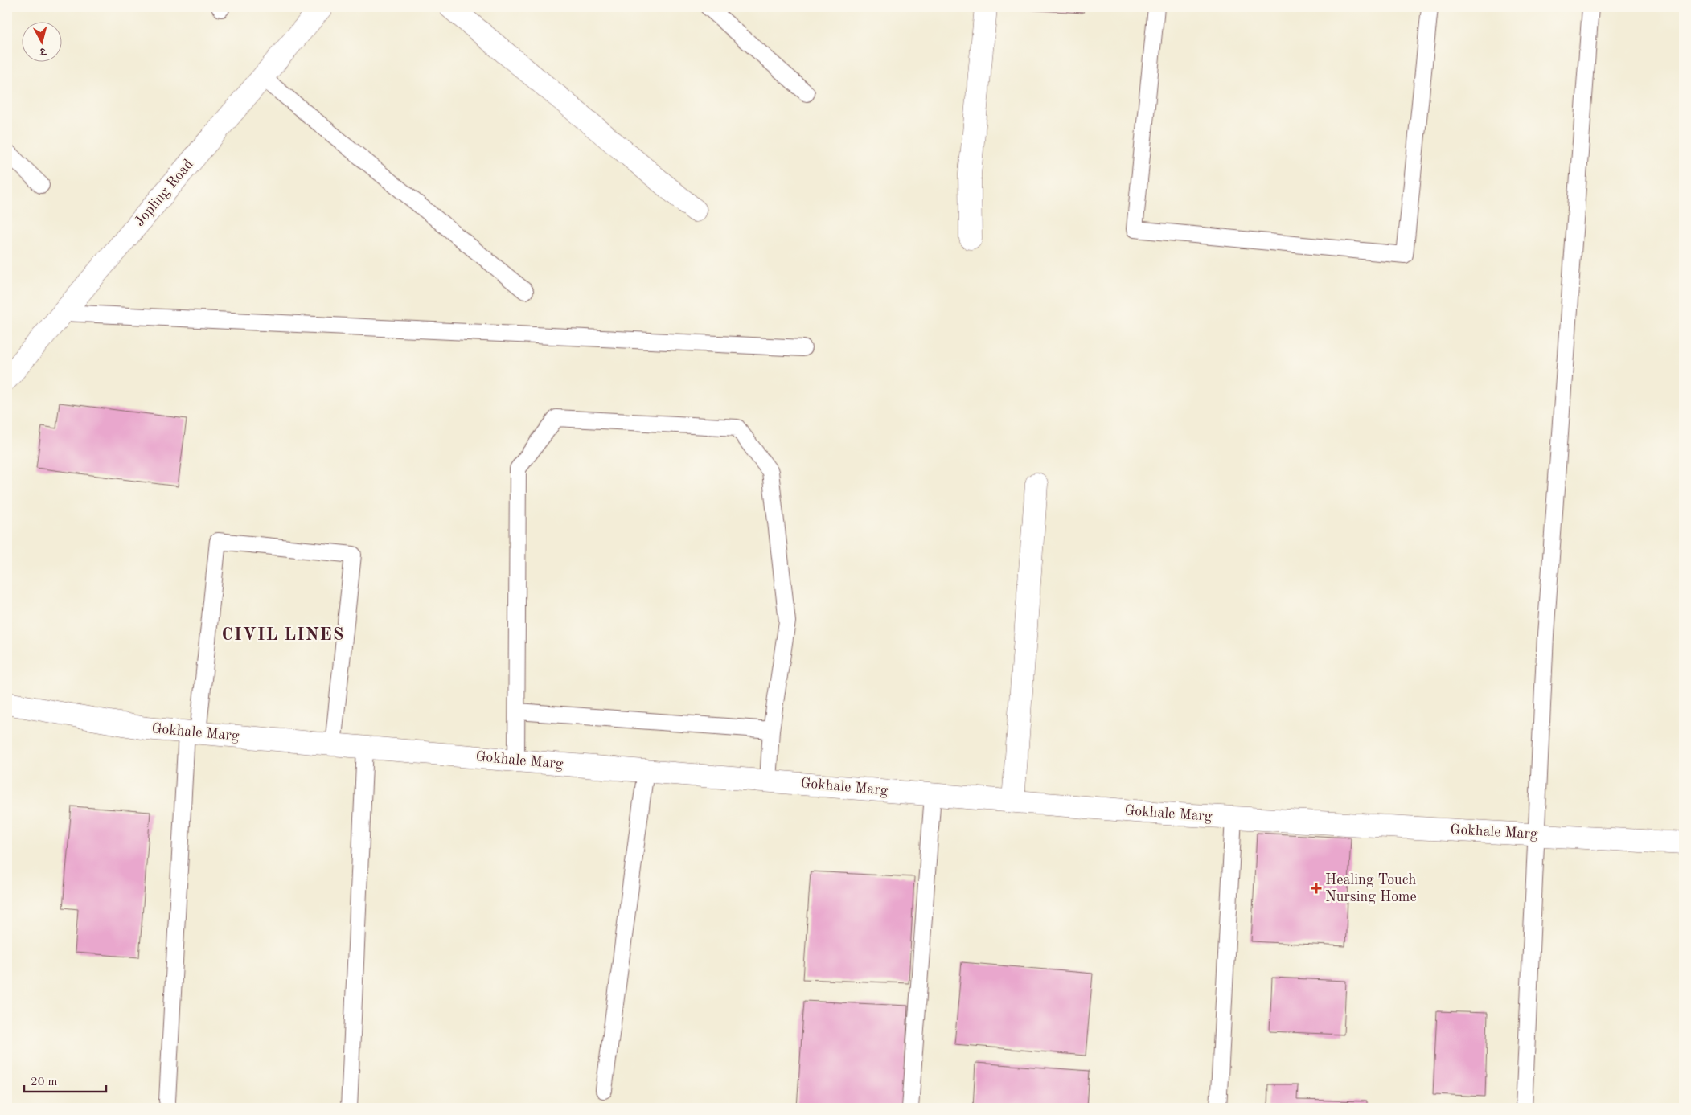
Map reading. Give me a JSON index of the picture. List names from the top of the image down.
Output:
{
  "streets": {
    "street": ["Jopling Road", "Gokhale Marg"]
  },
  "districts": ["CIVIL LINES"],
  "places": {
    "health": ["Healing Touch Nursing Home"]
  },
  "scale_bar": "20 m",
  "north": "bottom"
}
